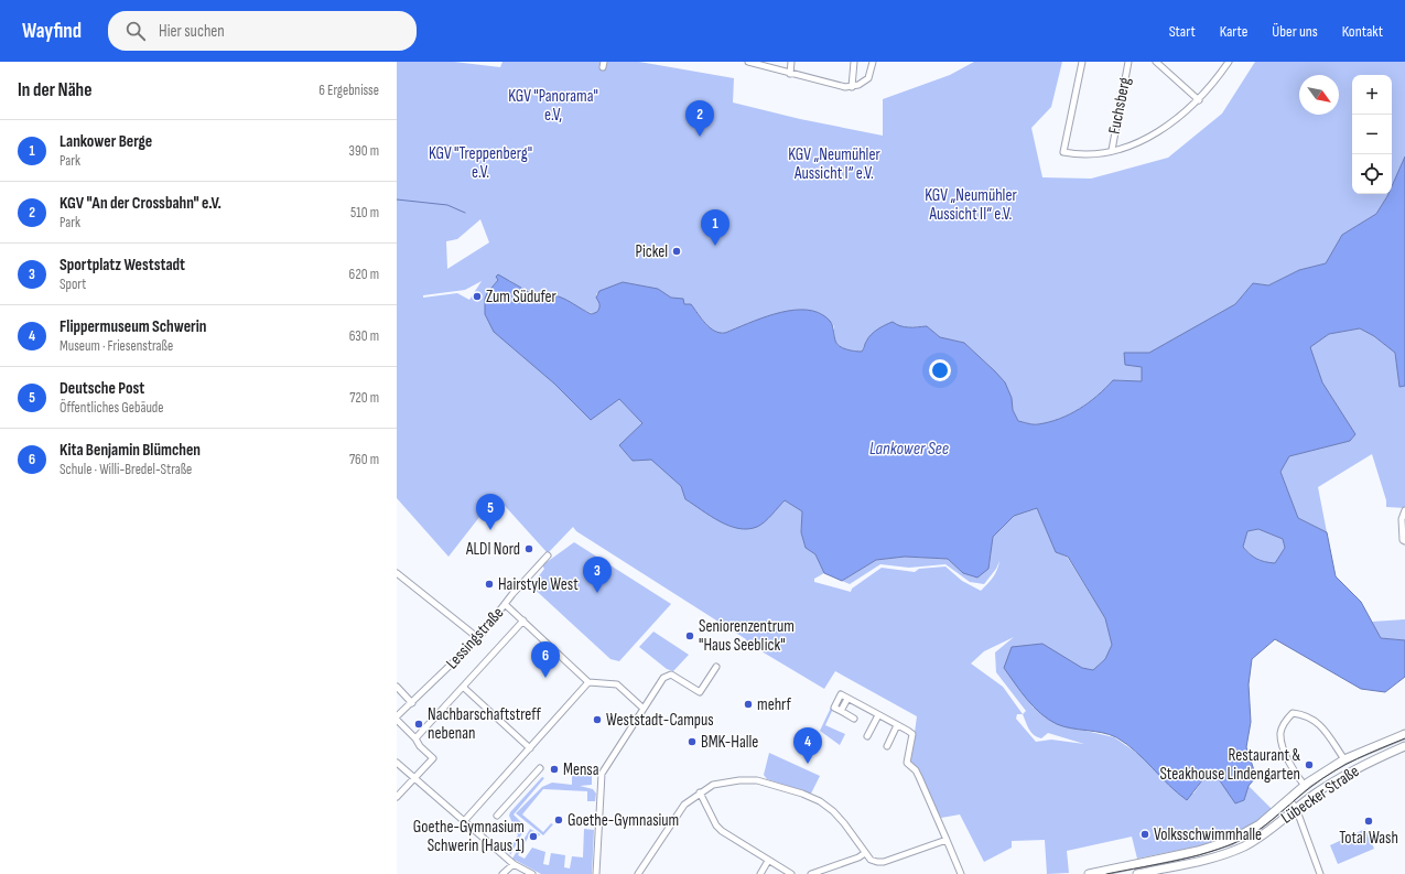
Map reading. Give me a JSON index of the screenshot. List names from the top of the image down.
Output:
{
  "streets": {
    "street": ["Fuchsberg", "Lessingstraße", "Lübecker Straße"]
  },
  "water": ["Lankower See"],
  "parks": [
    "KGV \"Panorama\" e.V,",
    "KGV \"Treppenberg\" e.V.",
    "KGV „Neumühler Aussicht I“ e.V.",
    "KGV „Neumühler Aussicht II“ e.V."
  ],
  "places": [
    "Pickel",
    "Zum Südufer",
    "ALDI Nord",
    "Hairstyle West",
    "Seniorenzentrum \"Haus Seeblick\"",
    "mehrf",
    "Weststadt-Campus",
    "Nachbarschaftstreff nebenan",
    "BMK-Halle",
    "Restaurant & Steakhouse Lindengarten",
    "Mensa",
    "Goethe-Gymnasium",
    "Total Wash",
    "Volksschwimmhalle",
    "Goethe-Gymnasium Schwerin (Haus 1)"
  ],
  "north": "bottom right",
  "page": {
    "header": "Wayfind",
    "search": "Hier suchen",
    "nav": [
      "Start",
      "Karte",
      "Über uns",
      "Kontakt"
    ],
    "heading": ["In der Nähe", "6 Ergebnisse"],
    "map_buttons": ["+", "−"],
    "pins": [
      "2",
      "1",
      "5",
      "3",
      "6",
      "4"
    ],
    "list": [
      {
        "mark": "1",
        "name": "Lankower Berge",
        "note": "Park",
        "value": "390 m"
      },
      {
        "mark": "2",
        "name": "KGV \"An der Crossbahn\" e.V.",
        "note": "Park",
        "value": "510 m"
      },
      {
        "mark": "3",
        "name": "Sportplatz Weststadt",
        "note": "Sport",
        "value": "620 m"
      },
      {
        "mark": "4",
        "name": "Flippermuseum Schwerin",
        "note": "Museum · Friesenstraße",
        "value": "630 m"
      },
      {
        "mark": "5",
        "name": "Deutsche Post",
        "note": "Öffentliches Gebäude",
        "value": "720 m"
      },
      {
        "mark": "6",
        "name": "Kita Benjamin Blümchen",
        "note": "Schule · Willi-Bredel-Straße",
        "value": "760 m"
      }
    ]
  }
}
